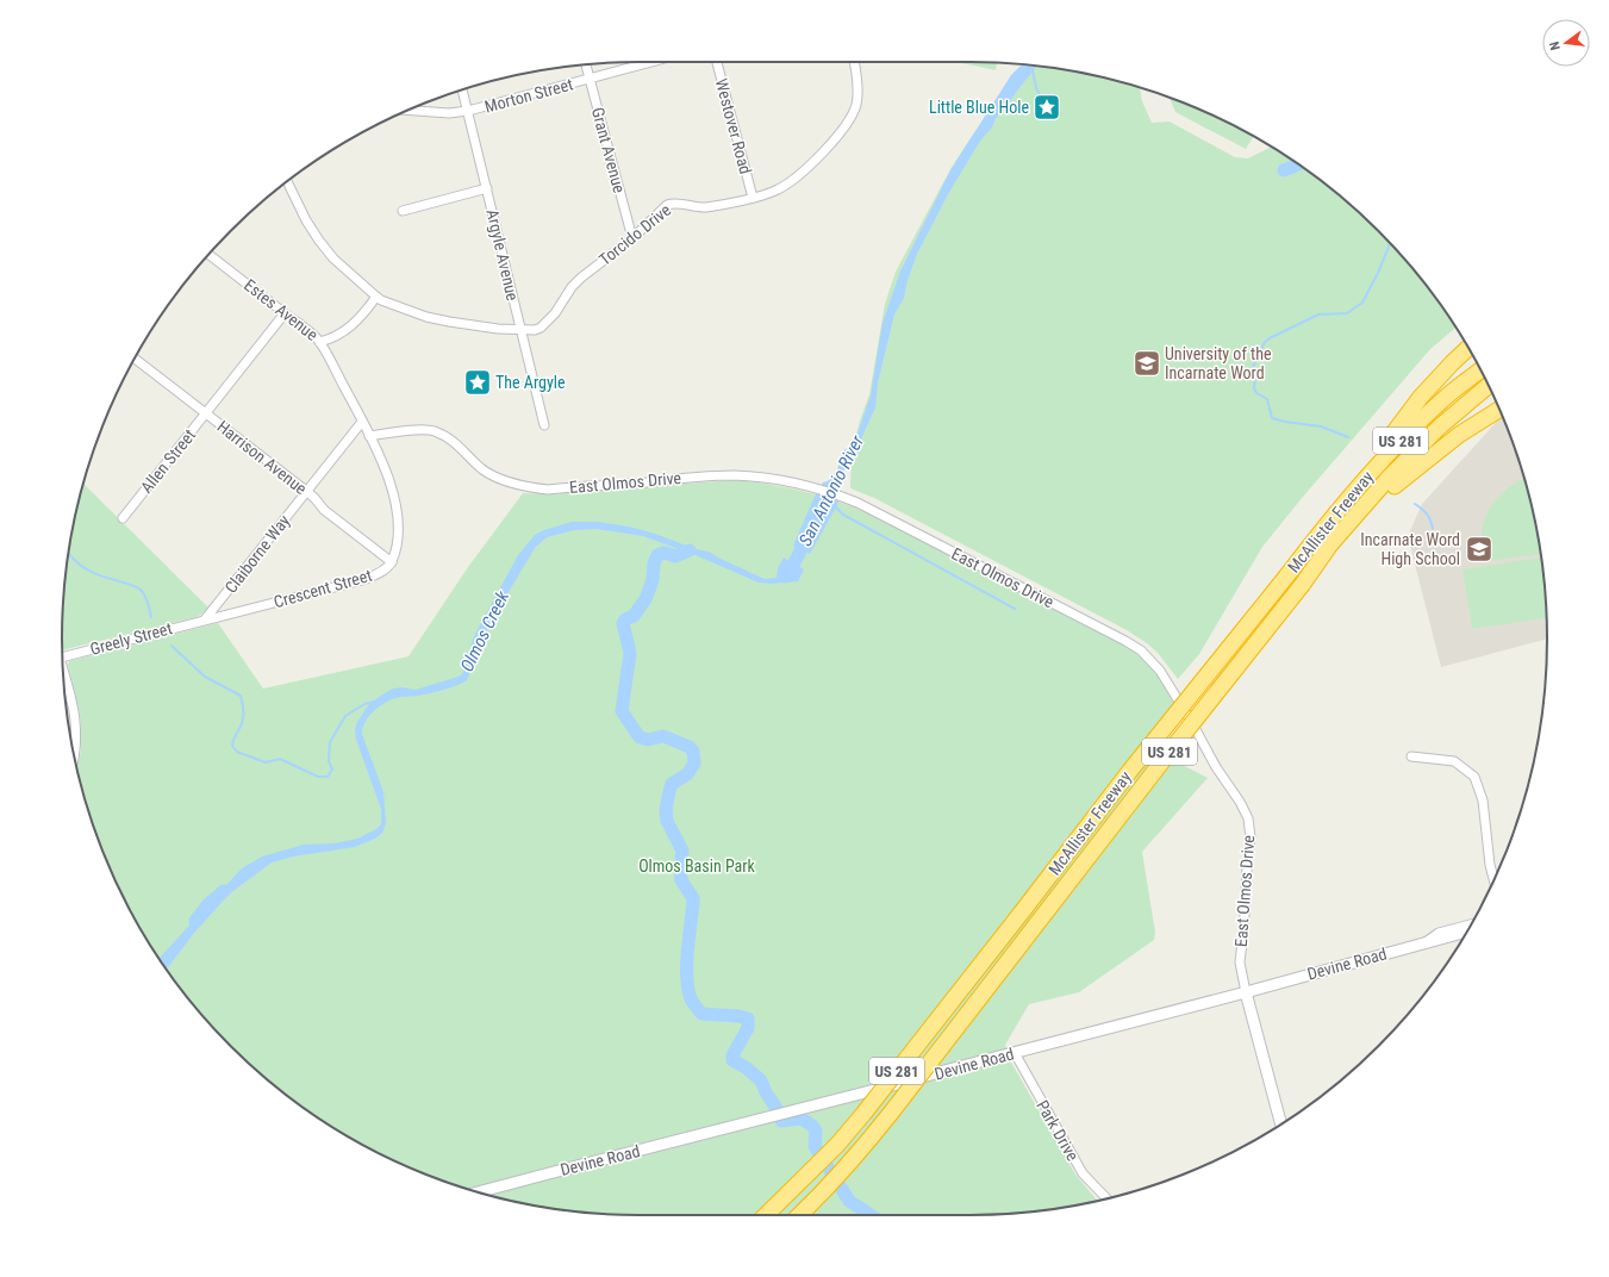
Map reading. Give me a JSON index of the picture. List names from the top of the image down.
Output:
{
  "streets": {
    "highway": ["US 281", "McAllister Freeway"],
    "street": [
      "Morton Street",
      "Westover Road",
      "Grant Avenue",
      "Torcido Drive",
      "Argyle Avenue",
      "Estes Avenue",
      "Harrison Avenue",
      "Allen Street",
      "East Olmos Drive",
      "Claiborne Way",
      "Crescent Street",
      "Greely Street",
      "Devine Road",
      "Park Drive"
    ]
  },
  "crossings": [
    ["Morton Street", "Grant Avenue"],
    ["Morton Street", "Argyle Avenue"],
    ["Westover Road", "Torcido Drive"],
    ["Grant Avenue", "Torcido Drive"],
    ["Torcido Drive", "Argyle Avenue"],
    ["Torcido Drive", "Estes Avenue"],
    ["Estes Avenue", "Allen Street"],
    ["Harrison Avenue", "Allen Street"],
    ["Harrison Avenue", "Claiborne Way"],
    ["Harrison Avenue", "Crescent Street"],
    ["East Olmos Drive", "Crescent Street"],
    ["East Olmos Drive", "Devine Road"],
    ["Claiborne Way", "Crescent Street"],
    ["Claiborne Way", "Greely Street"],
    ["Crescent Street", "Greely Street"],
    ["Devine Road", "Park Drive"]
  ],
  "water": ["San Antonio River", "Olmos Creek"],
  "parks": ["Olmos Basin Park"],
  "places": {
    "place": ["Little Blue Hole", "The Argyle"],
    "school or university": ["University of the Incarnate Word", "Incarnate Word High School"]
  },
  "north": "left"
}
